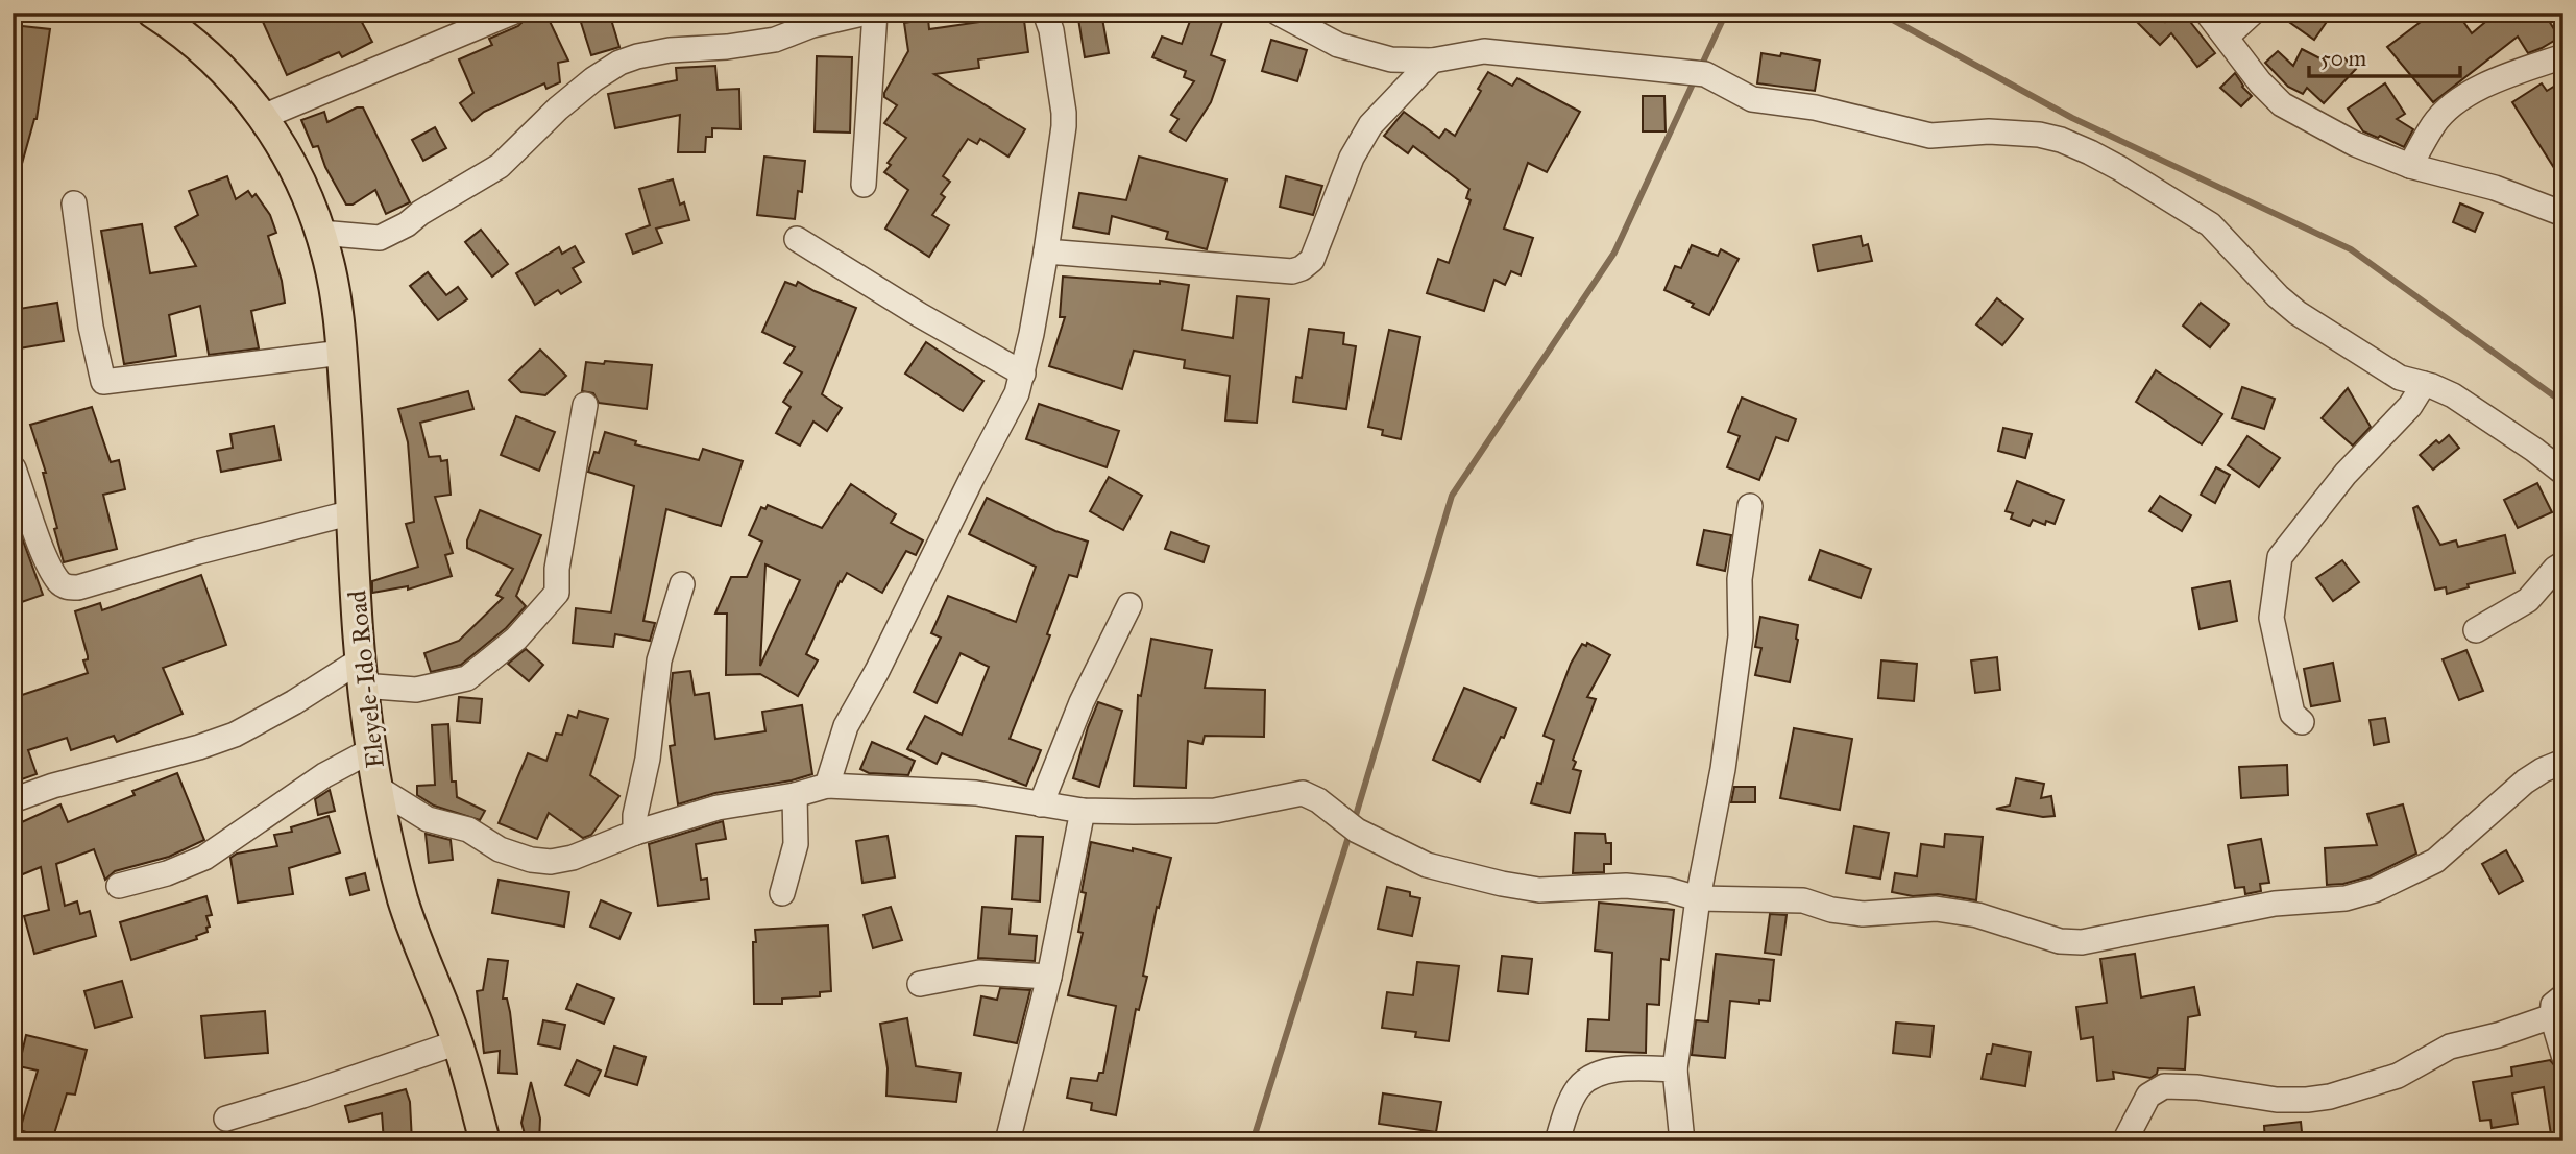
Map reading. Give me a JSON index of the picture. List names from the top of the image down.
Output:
{
  "streets": {
    "main road": ["Eleyele-Ido Road"]
  },
  "scale_bar": "50 m"
}
